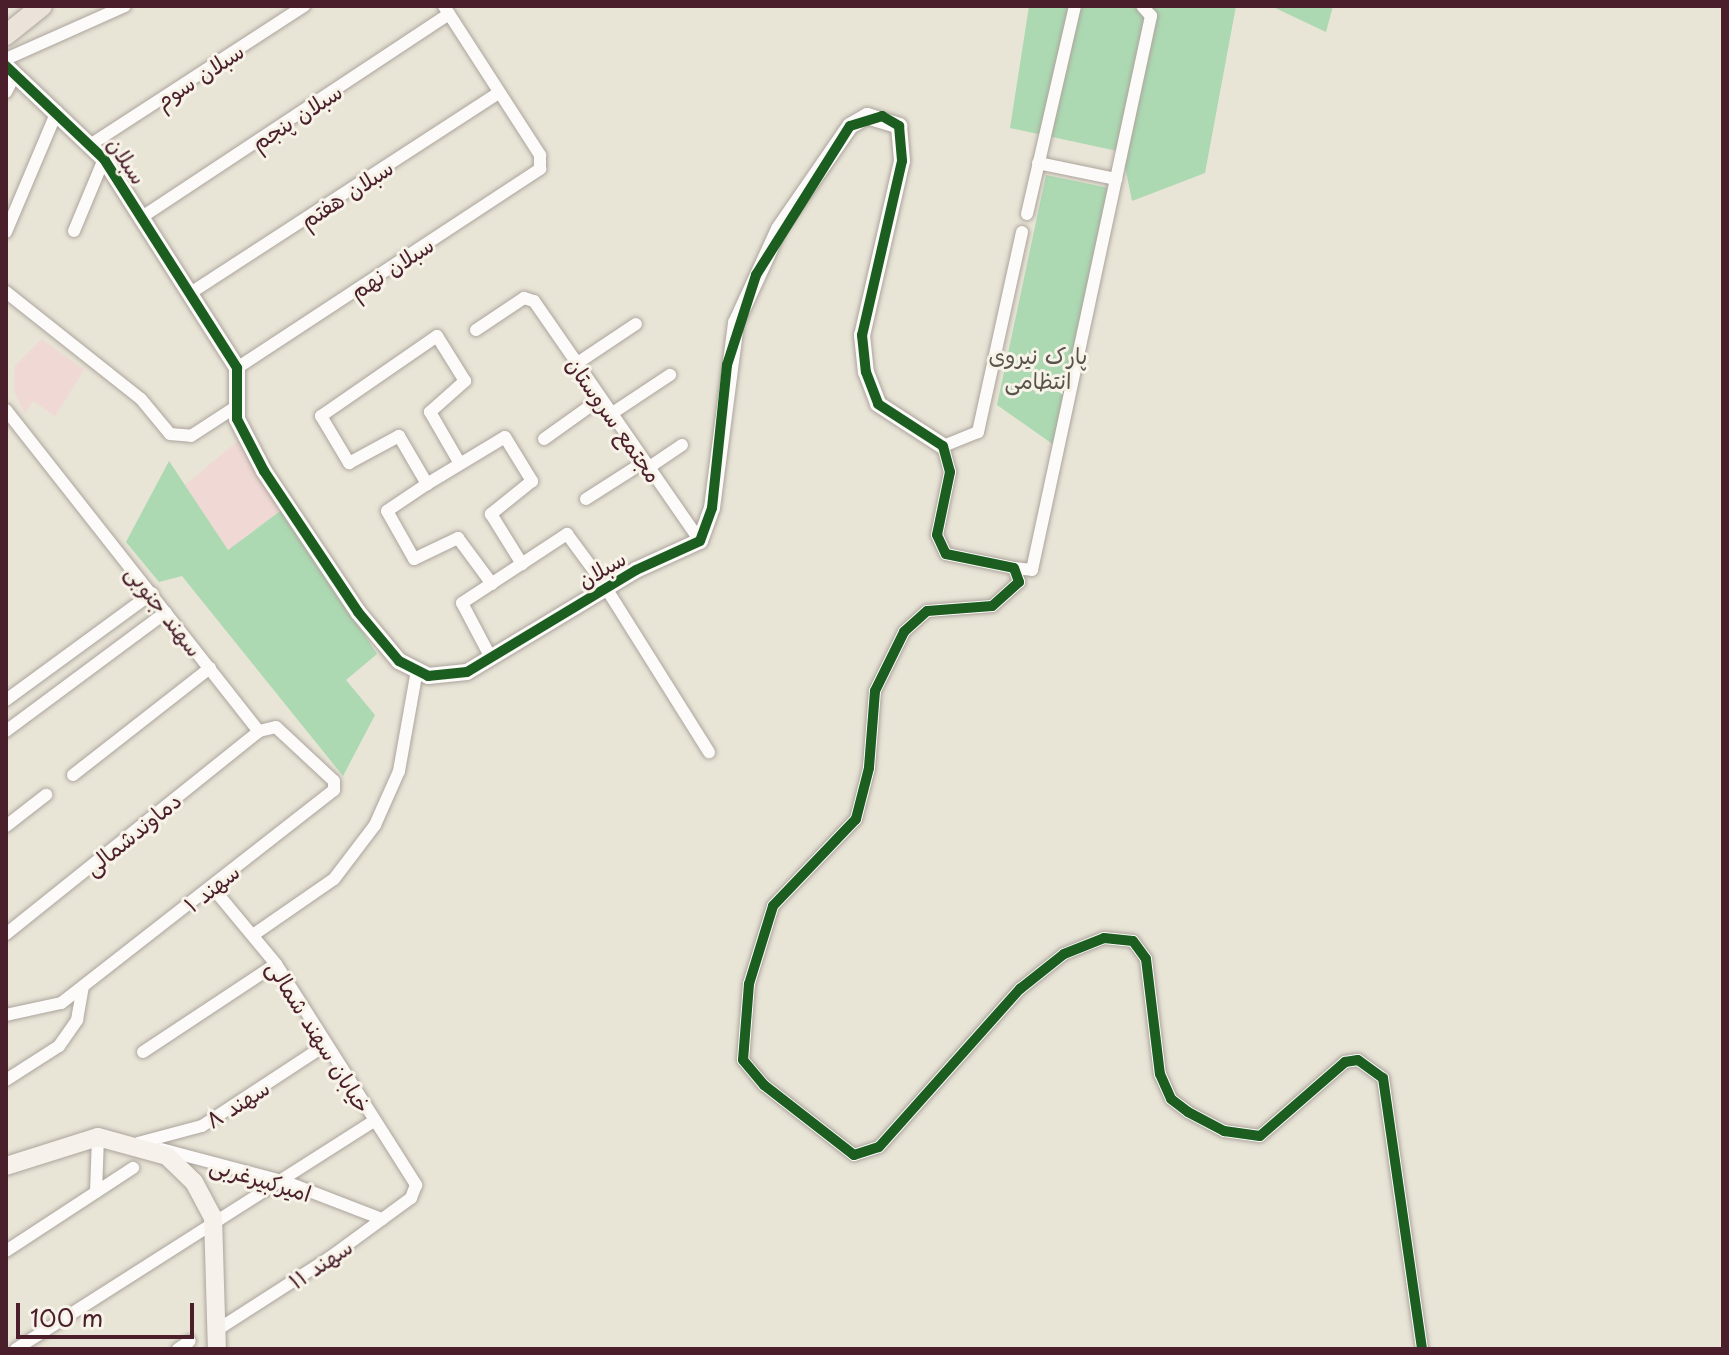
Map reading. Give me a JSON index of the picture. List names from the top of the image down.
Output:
{
  "streets": {
    "street": [
      "سبلان سوم",
      "سبلان پنجم",
      "سبلان",
      "سبلان هفتم",
      "سبلان نهم",
      "مجتمع سروستان",
      "سهند جنوبی",
      "دماوندشمالی",
      "سهند ۱",
      "خیابان سهند شمالی",
      "سهند ۸",
      "امیرکبیرغربی",
      "سهند ۱۱"
    ]
  },
  "crossings": [
    ["سبلان سوم", "سبلان"],
    ["سبلان پنجم", "سبلان"],
    ["سبلان", "سبلان هفتم"],
    ["سبلان", "سبلان نهم"],
    ["سبلان", "مجتمع سروستان"],
    ["سبلان هفتم", "سبلان نهم"],
    ["سهند جنوبی", "دماوندشمالی"],
    ["سهند جنوبی", "سهند ۱"],
    ["دماوندشمالی", "سهند ۱"],
    ["سهند ۱", "خیابان سهند شمالی"],
    ["خیابان سهند شمالی", "سهند ۸"],
    ["خیابان سهند شمالی", "سهند ۱۱"],
    ["سهند ۸", "امیرکبیرغربی"],
    ["امیرکبیرغربی", "سهند ۱۱"]
  ],
  "parks": ["پارک نیروی انتظامی"],
  "scale_bar": "100 m"
}
